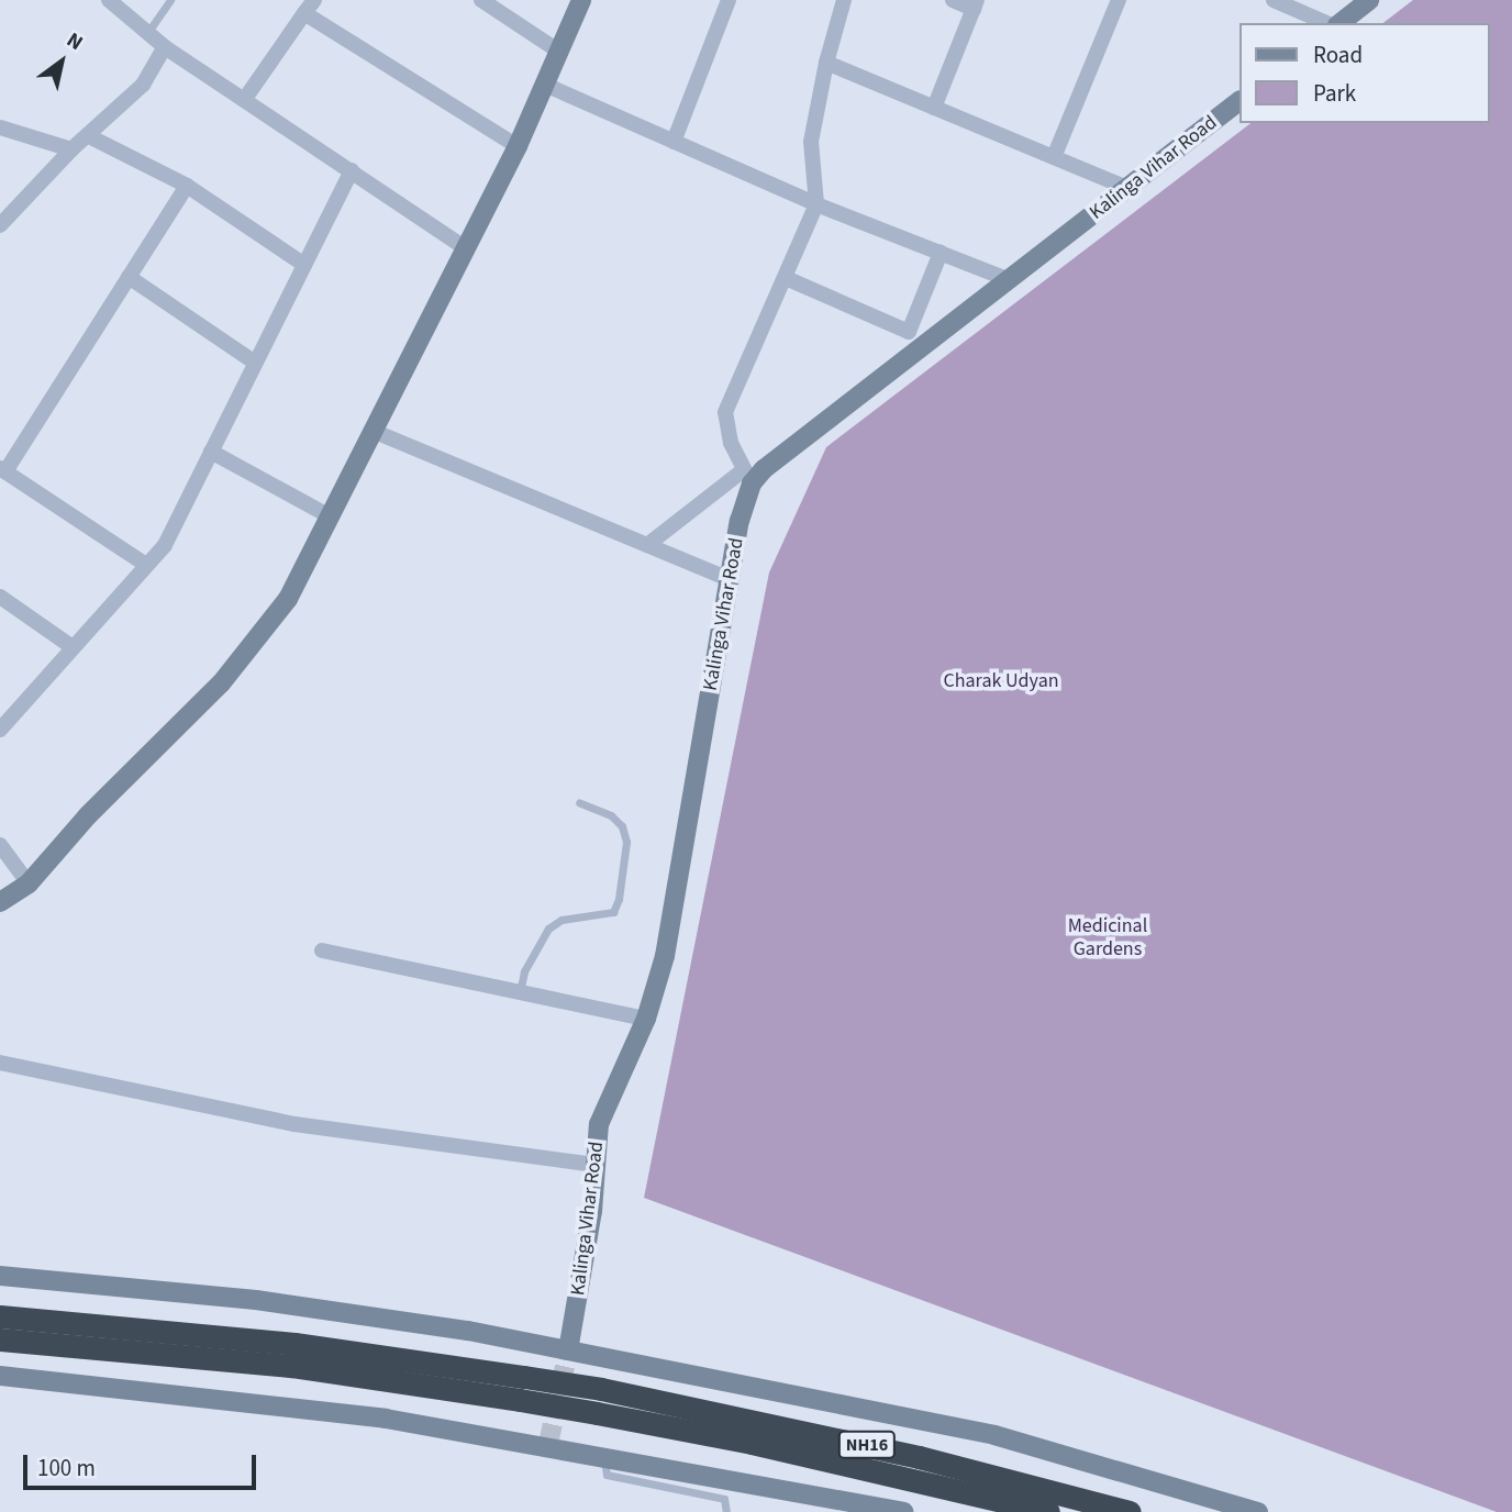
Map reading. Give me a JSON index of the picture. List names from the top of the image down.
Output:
{
  "streets": {
    "highway": ["NH16"],
    "street": ["Kalinga Vihar Road"]
  },
  "parks": ["Charak Udyan", "Medicinal Gardens"],
  "legend": ["Road", "Park"],
  "scale_bar": "100 m",
  "north": "top right"
}
